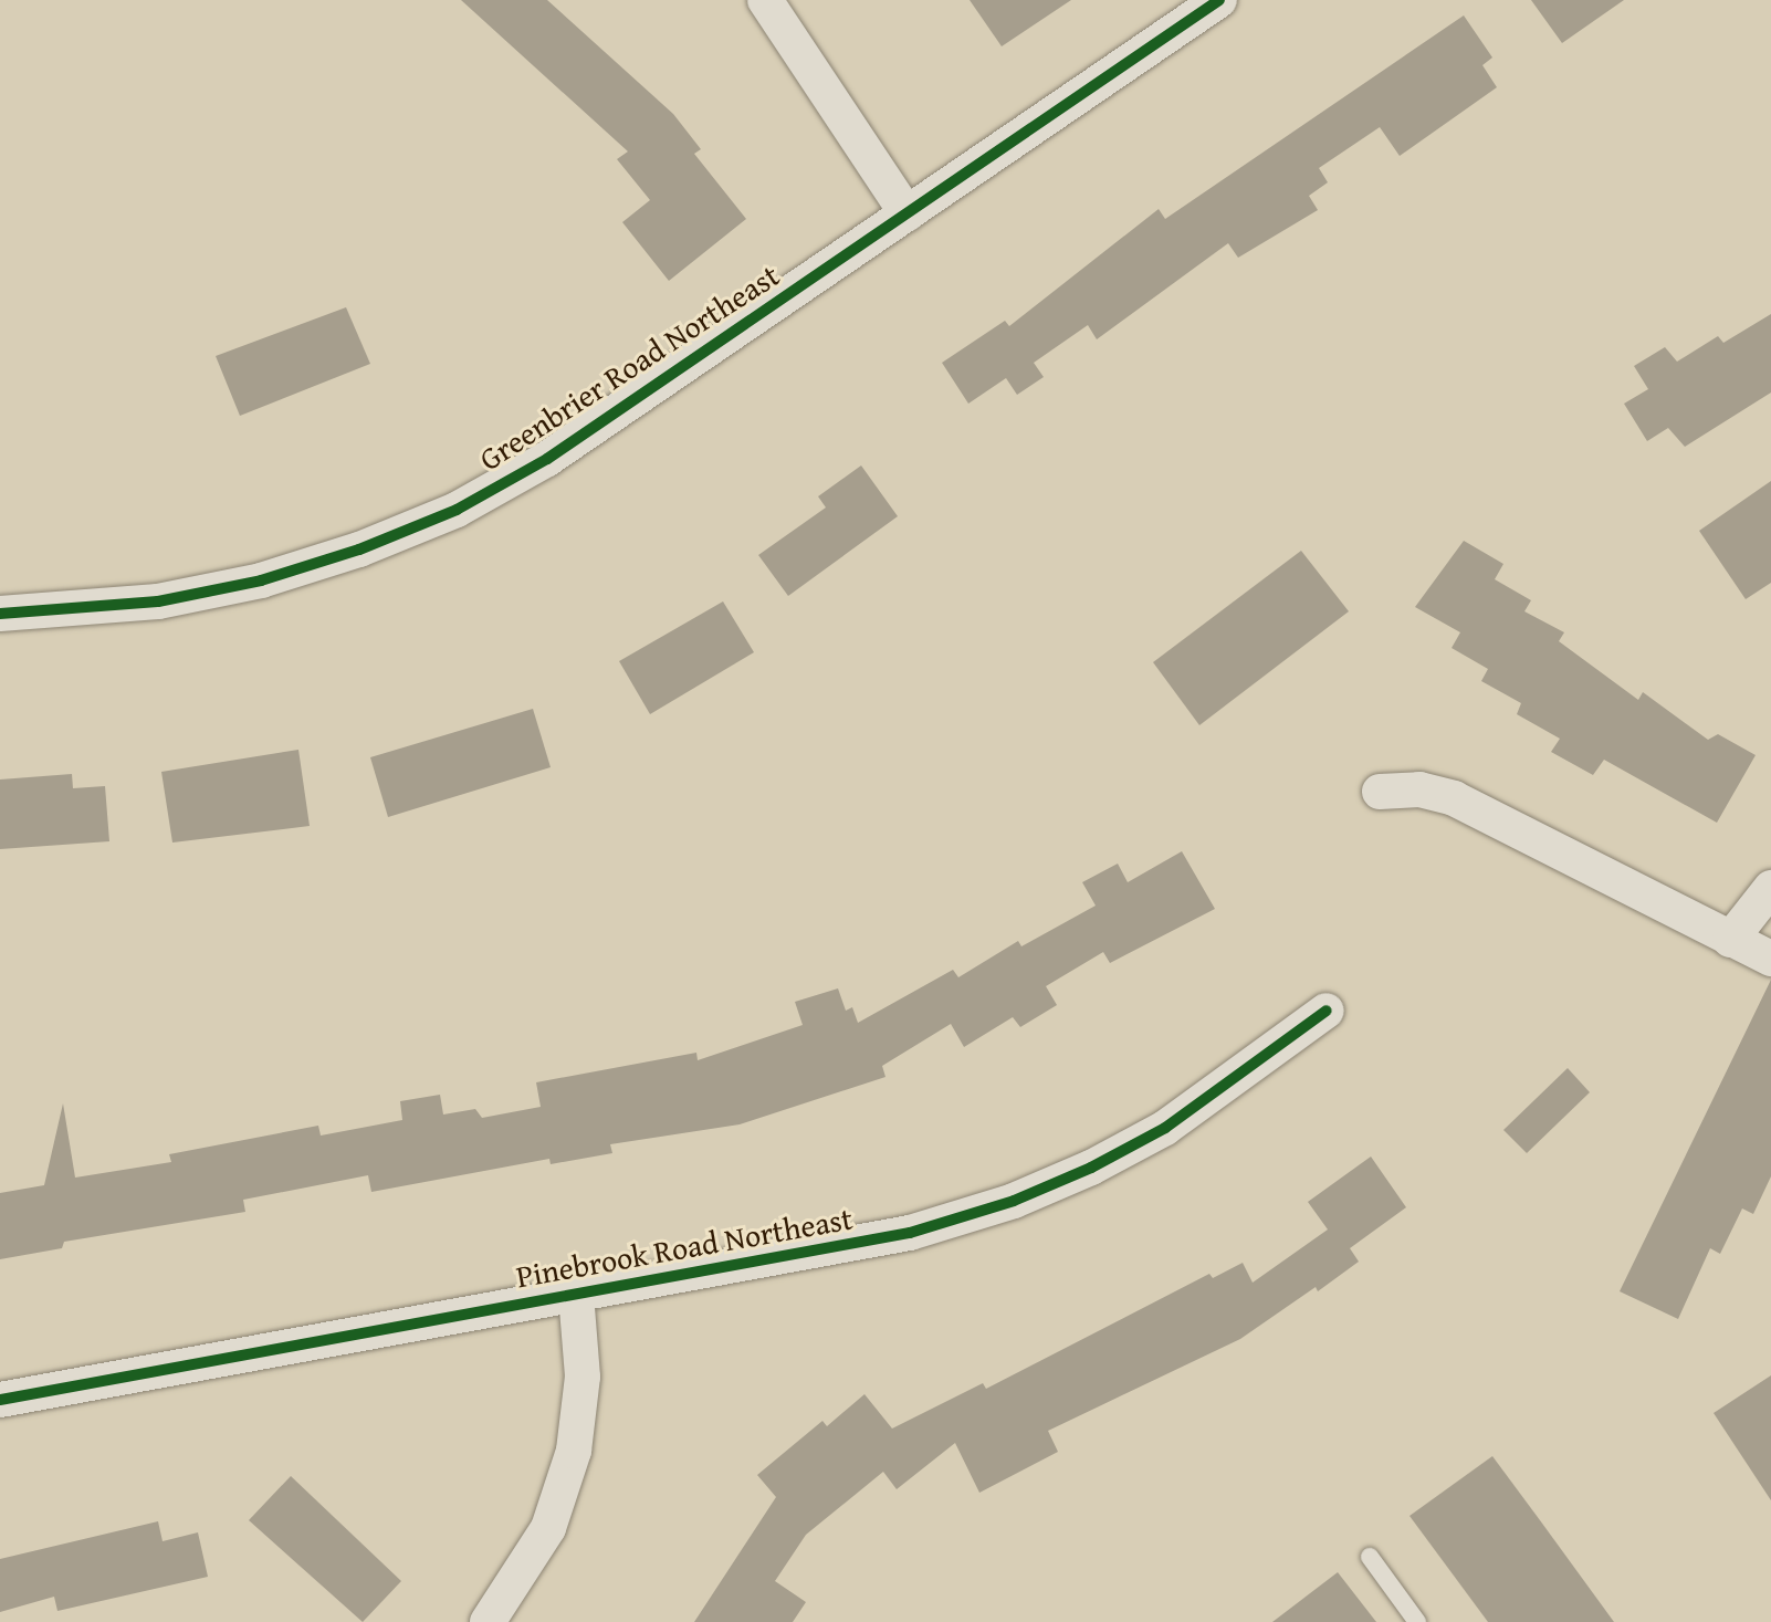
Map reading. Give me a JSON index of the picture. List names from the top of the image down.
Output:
{
  "streets": {
    "street": ["Greenbrier Road Northeast", "Pinebrook Road Northeast"]
  }
}
